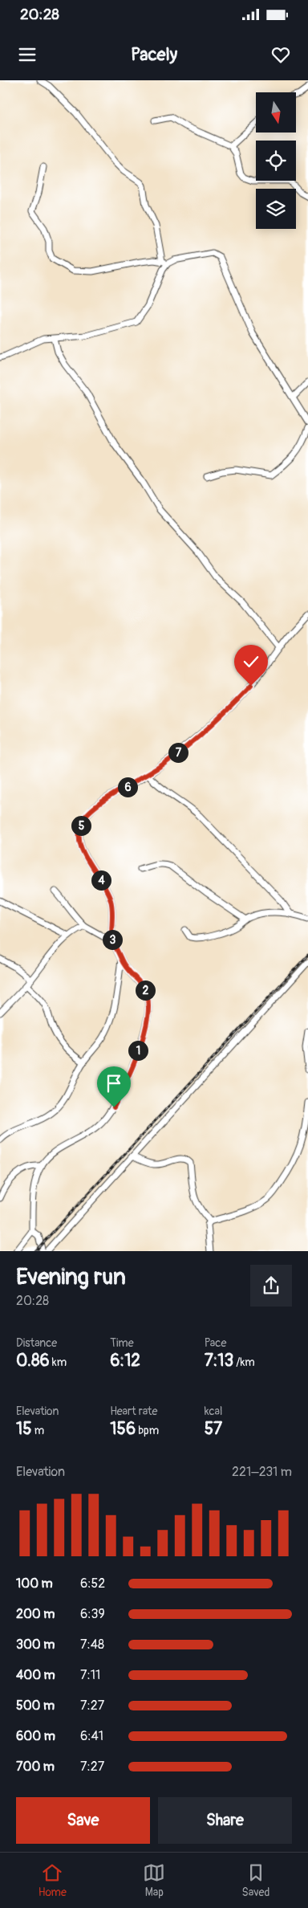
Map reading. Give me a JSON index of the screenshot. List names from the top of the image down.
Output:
{
  "north": "bottom",
  "page": {
    "status": "20:28",
    "header": "Pacely",
    "pins": [
      "7",
      "6",
      "5",
      "4",
      "3",
      "2",
      "1"
    ],
    "heading": ["Evening run", "20:28"],
    "stats": [
      ["Distance", "0.86 km"],
      ["Time", "6:12"],
      ["Pace", "7:13 /km"],
      ["Elevation", "15 m"],
      ["Heart rate", "156 bpm"],
      ["kcal", "57"]
    ],
    "chart": ["Elevation", "221–231 m"],
    "list": [
      {
        "name": "100 m",
        "note": "6:52"
      },
      {
        "name": "200 m",
        "note": "6:39"
      },
      {
        "name": "300 m",
        "note": "7:48"
      },
      {
        "name": "400 m",
        "note": "7:11"
      },
      {
        "name": "500 m",
        "note": "7:27"
      },
      {
        "name": "600 m",
        "note": "6:41"
      },
      {
        "name": "700 m",
        "note": "7:27"
      }
    ],
    "buttons": ["Save", "Share"],
    "tabs": ["Home", "Map", "Saved"]
  }
}
